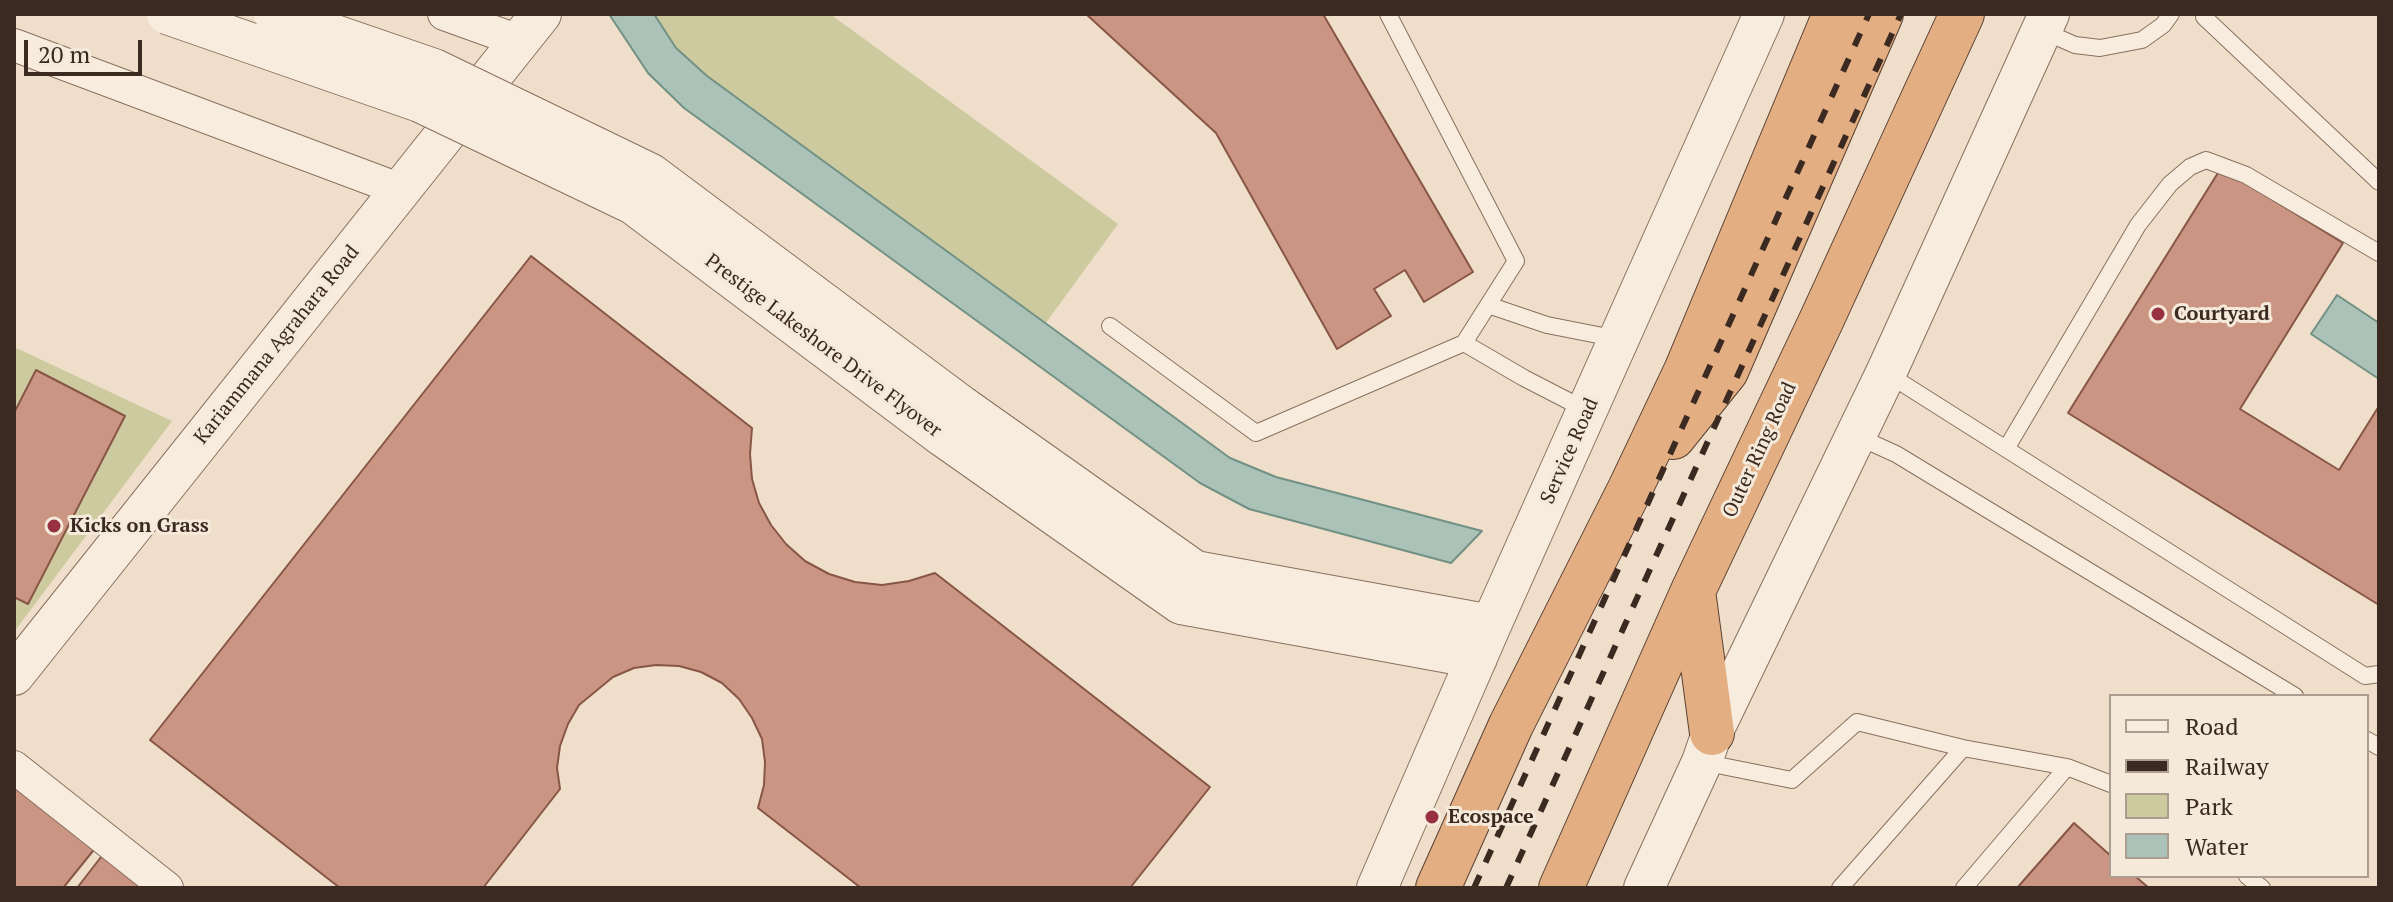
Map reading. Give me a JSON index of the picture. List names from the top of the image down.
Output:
{
  "streets": {
    "highway": ["Outer Ring Road"],
    "street": ["Kariammana Agrahara Road", "Prestige Lakeshore Drive Flyover", "Service Road"]
  },
  "crossings": [
    ["Prestige Lakeshore Drive Flyover", "Service Road"]
  ],
  "places": ["Courtyard", "Kicks on Grass", "Ecospace"],
  "legend": [
    "Road",
    "Railway",
    "Park",
    "Water"
  ],
  "scale_bar": "20 m"
}
